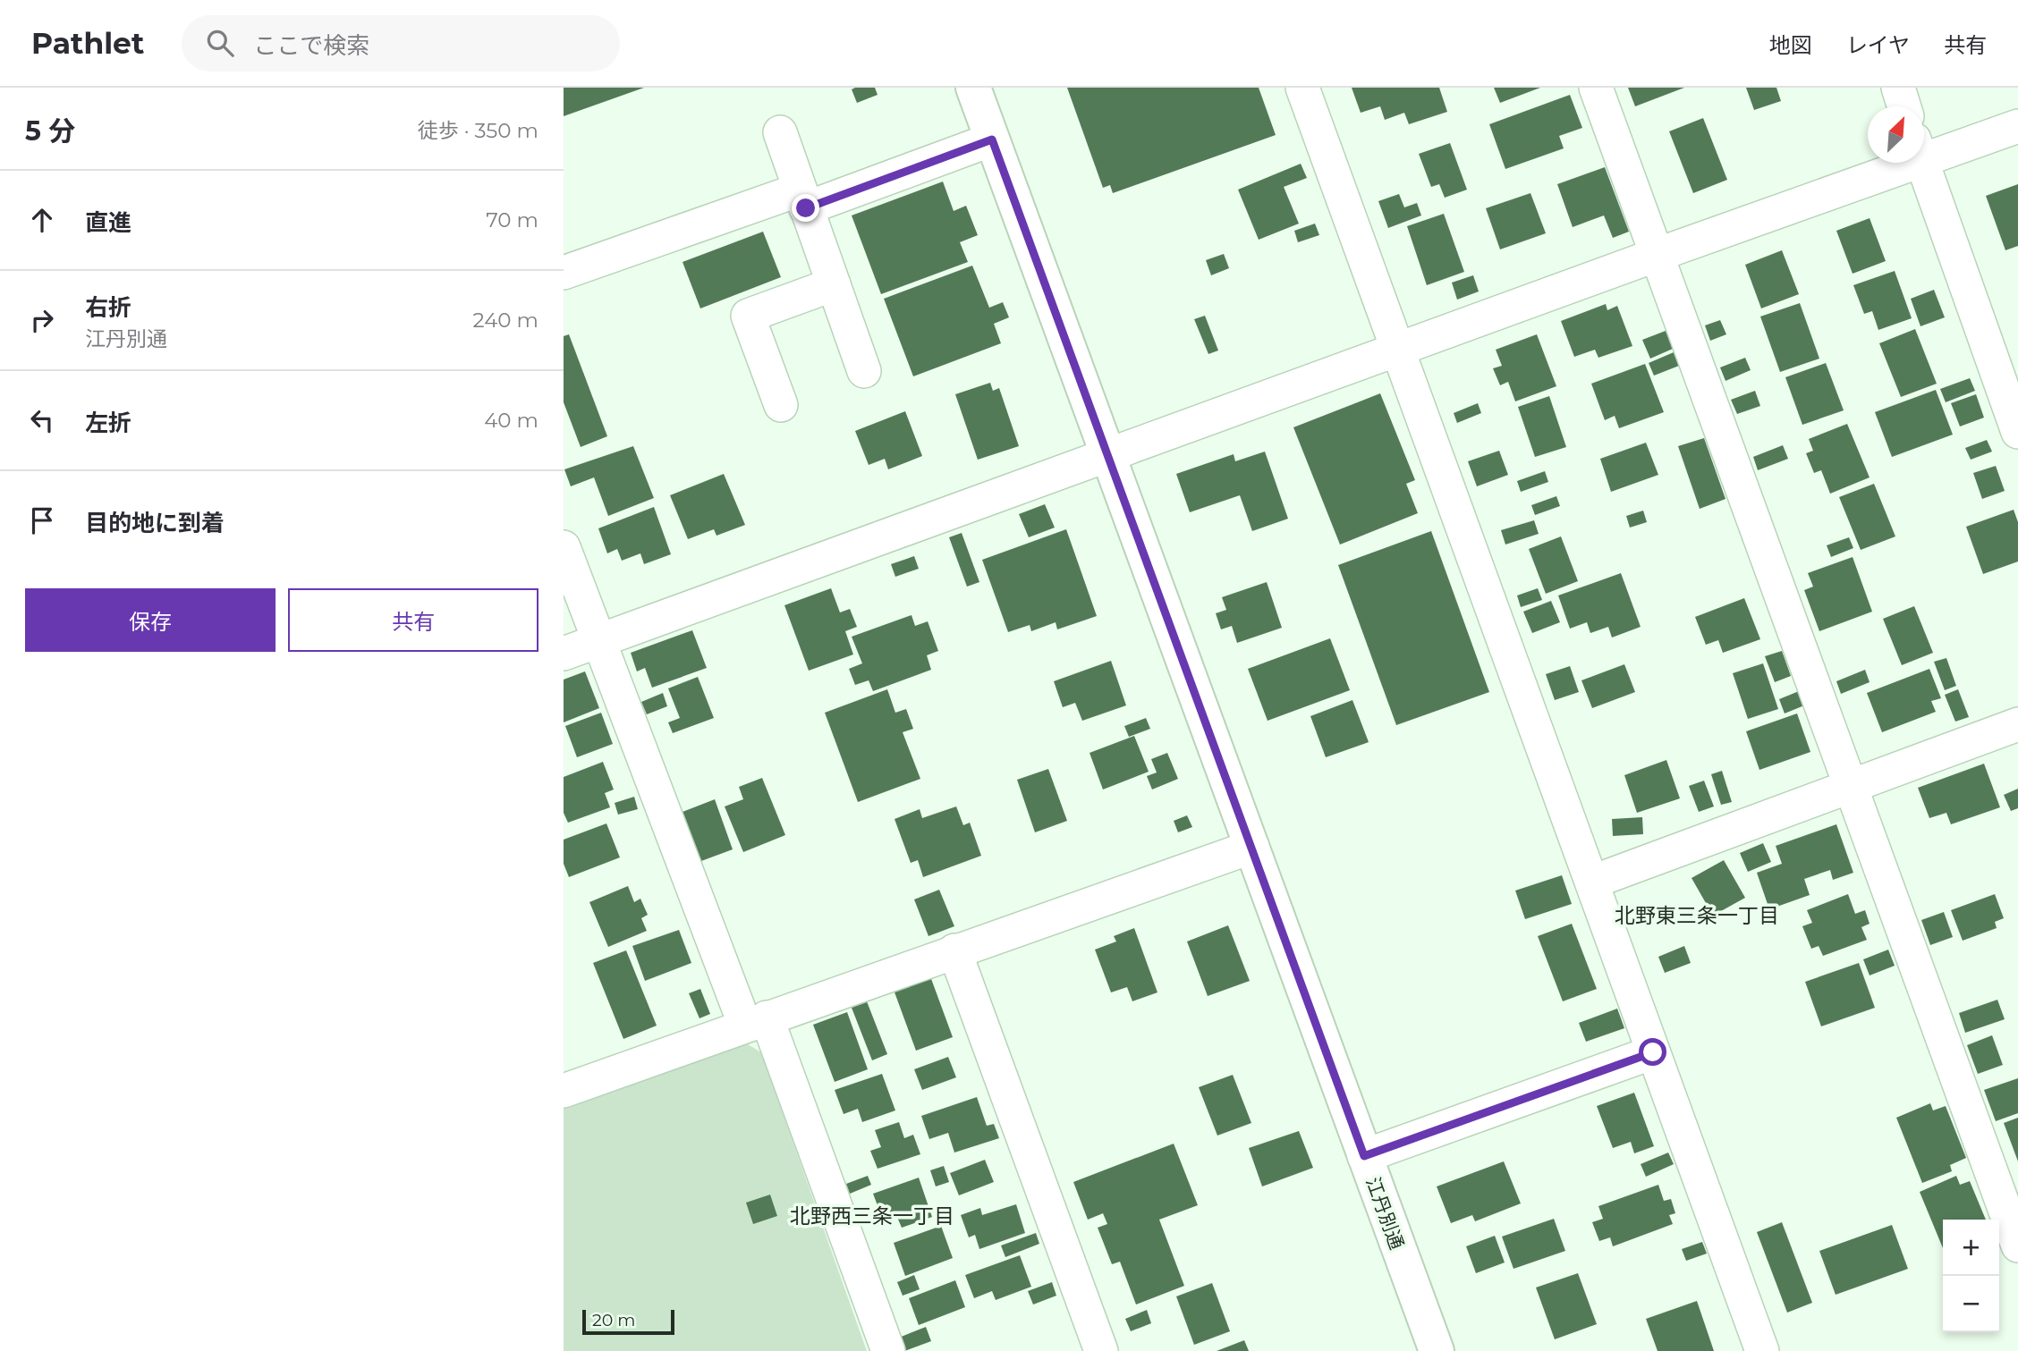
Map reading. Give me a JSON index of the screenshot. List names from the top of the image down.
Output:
{
  "streets": {
    "main road": ["江丹別通"]
  },
  "districts": ["北野東三条一丁目", "北野西三条一丁目"],
  "scale_bar": "20 m",
  "north": "top right",
  "page": {
    "header": "Pathlet",
    "search": "ここで検索",
    "nav": ["地図", "レイヤ", "共有"],
    "heading": ["5 分", "徒歩 · 350 m"],
    "list": [
      ["直進", "70 m"],
      ["右折", "江丹別通", "240 m"],
      ["左折", "40 m"],
      "目的地に到着"
    ],
    "buttons": ["保存", "共有"],
    "map_buttons": ["+", "−"],
    "scale": "20 m"
  }
}
